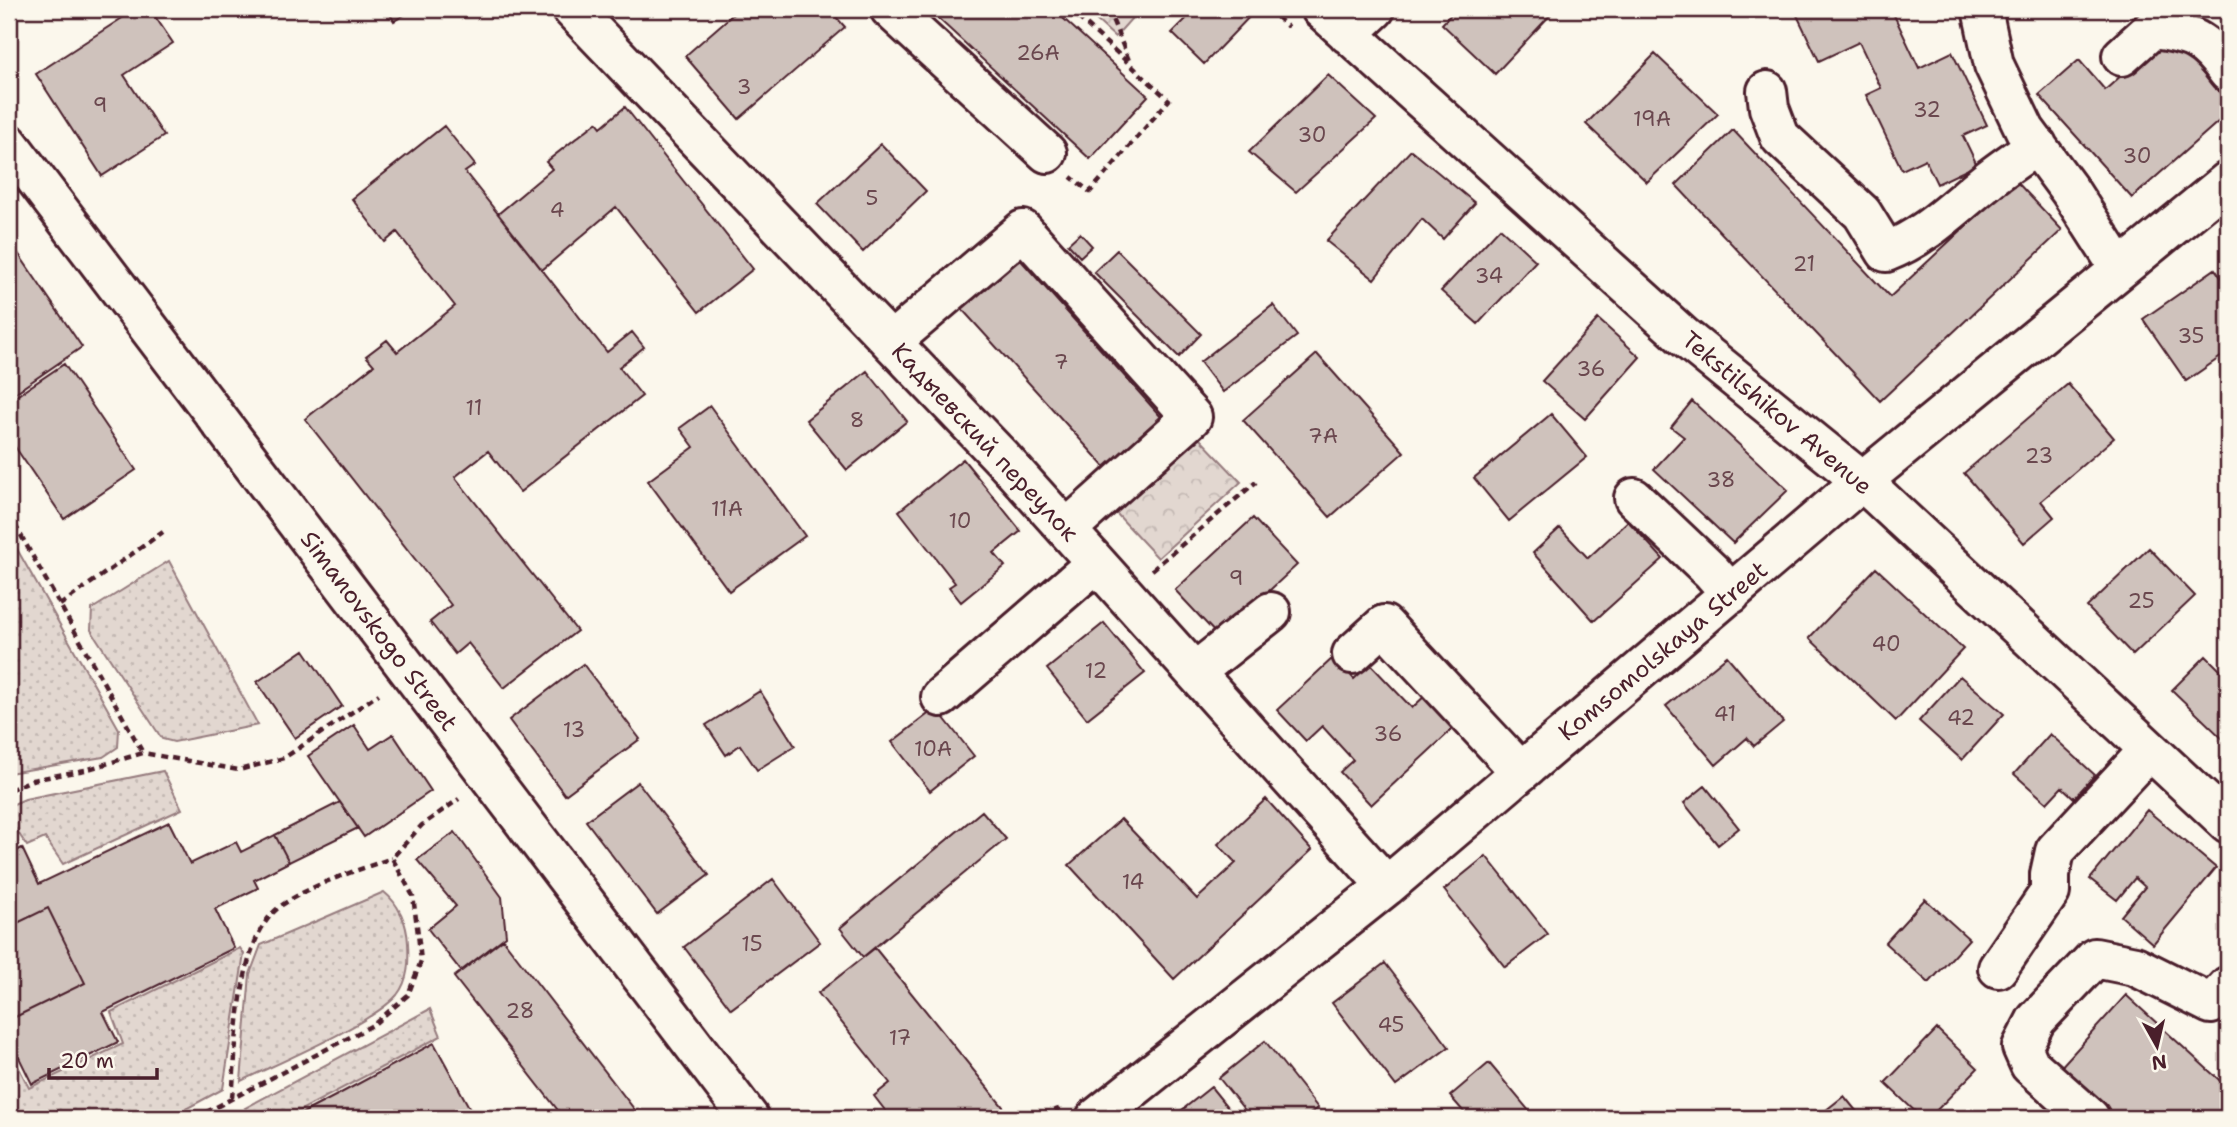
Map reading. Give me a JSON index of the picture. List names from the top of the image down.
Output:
{
  "streets": {
    "street": [
      "Tekstilshikov Avenue",
      "Кадыевский переулок",
      "Simanovskogo Street",
      "Komsomolskaya Street"
    ]
  },
  "crossings": [
    ["Tekstilshikov Avenue", "Komsomolskaya Street"],
    ["Кадыевский переулок", "Komsomolskaya Street"]
  ],
  "house_numbers": [
    "26А",
    "3",
    "9",
    "32",
    "19А",
    "30",
    "30",
    "5",
    "4",
    "21",
    "34",
    "35",
    "7",
    "36",
    "11",
    "8",
    "7А",
    "23",
    "38",
    "11А",
    "10",
    "9",
    "25",
    "40",
    "12",
    "41",
    "42",
    "13",
    "36",
    "10А",
    "14",
    "15",
    "28",
    "45",
    "17"
  ],
  "scale_bar": "20 m",
  "north": "bottom"
}
